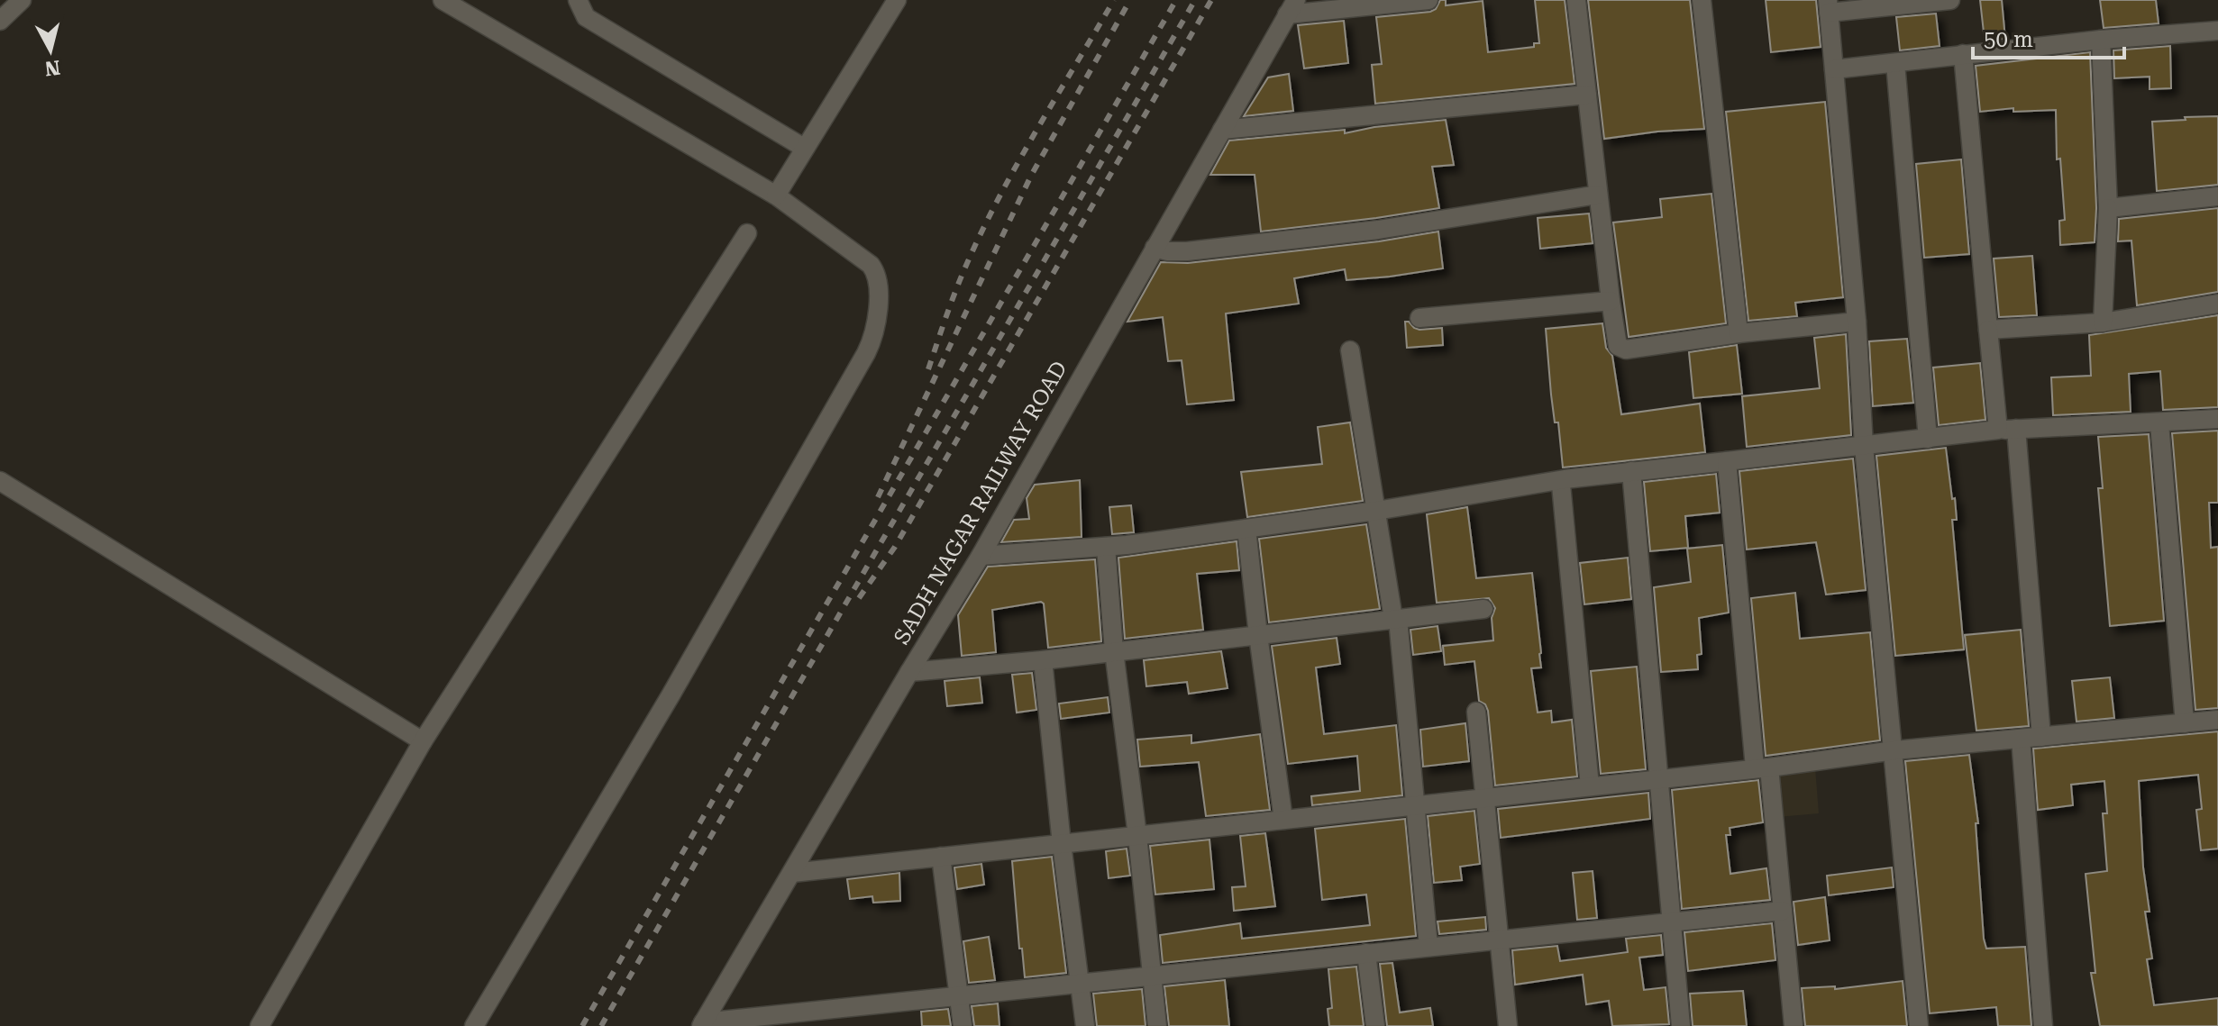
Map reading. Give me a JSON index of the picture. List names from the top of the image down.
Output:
{
  "streets": {
    "street": ["SADH NAGAR RAILWAY ROAD"]
  },
  "scale_bar": "50 m",
  "north": "bottom"
}
